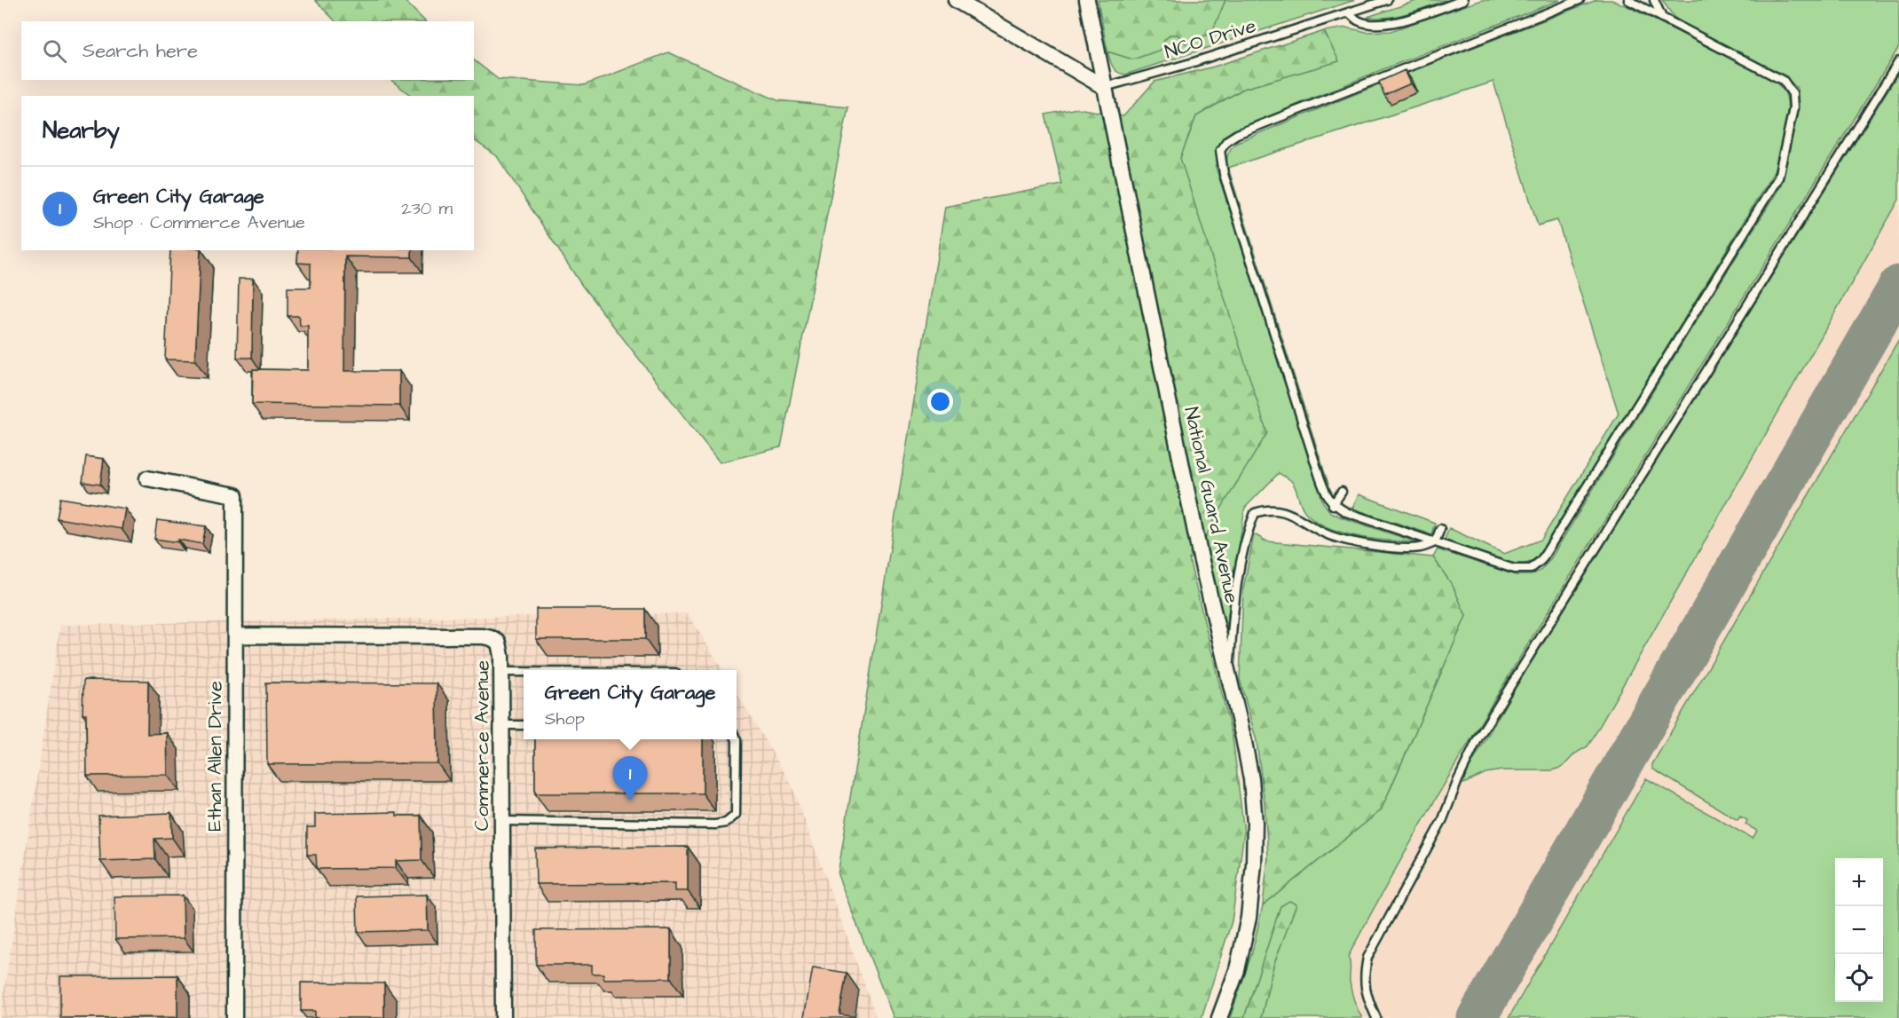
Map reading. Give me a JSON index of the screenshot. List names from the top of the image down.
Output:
{
  "streets": {
    "street": ["National Guard Avenue", "Commerce Avenue", "Ethan Allen Drive"],
    "lane": ["NCO Drive"]
  },
  "crossings": [
    ["NCO Drive", "National Guard Avenue"],
    ["Commerce Avenue", "Ethan Allen Drive"]
  ],
  "page": {
    "search": "Search here",
    "heading": "Nearby",
    "list": [
      {
        "mark": "1",
        "name": "Green City Garage",
        "note": "Shop · Commerce Avenue",
        "value": "230 m"
      }
    ],
    "popup": ["Green City Garage", "Shop"],
    "pins": "1",
    "map_buttons": ["+", "−"]
  }
}
